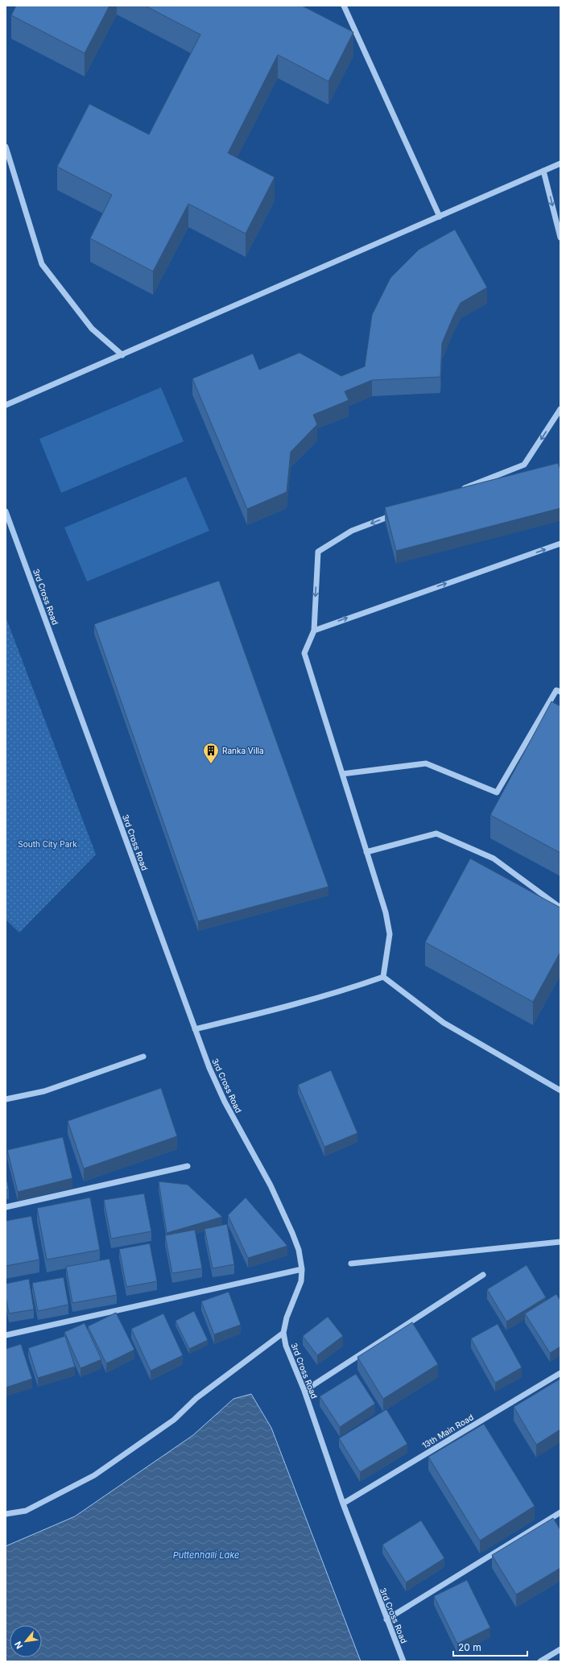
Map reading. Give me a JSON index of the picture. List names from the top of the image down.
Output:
{
  "streets": {
    "street": ["3rd Cross Road", "13th Main Road"]
  },
  "crossings": [
    ["3rd Cross Road", "13th Main Road"]
  ],
  "water": ["Puttenhalli Lake"],
  "parks": ["South City Park"],
  "places": {
    "building": ["Ranka Villa"]
  },
  "scale_bar": "20 m",
  "north": "bottom left"
}
